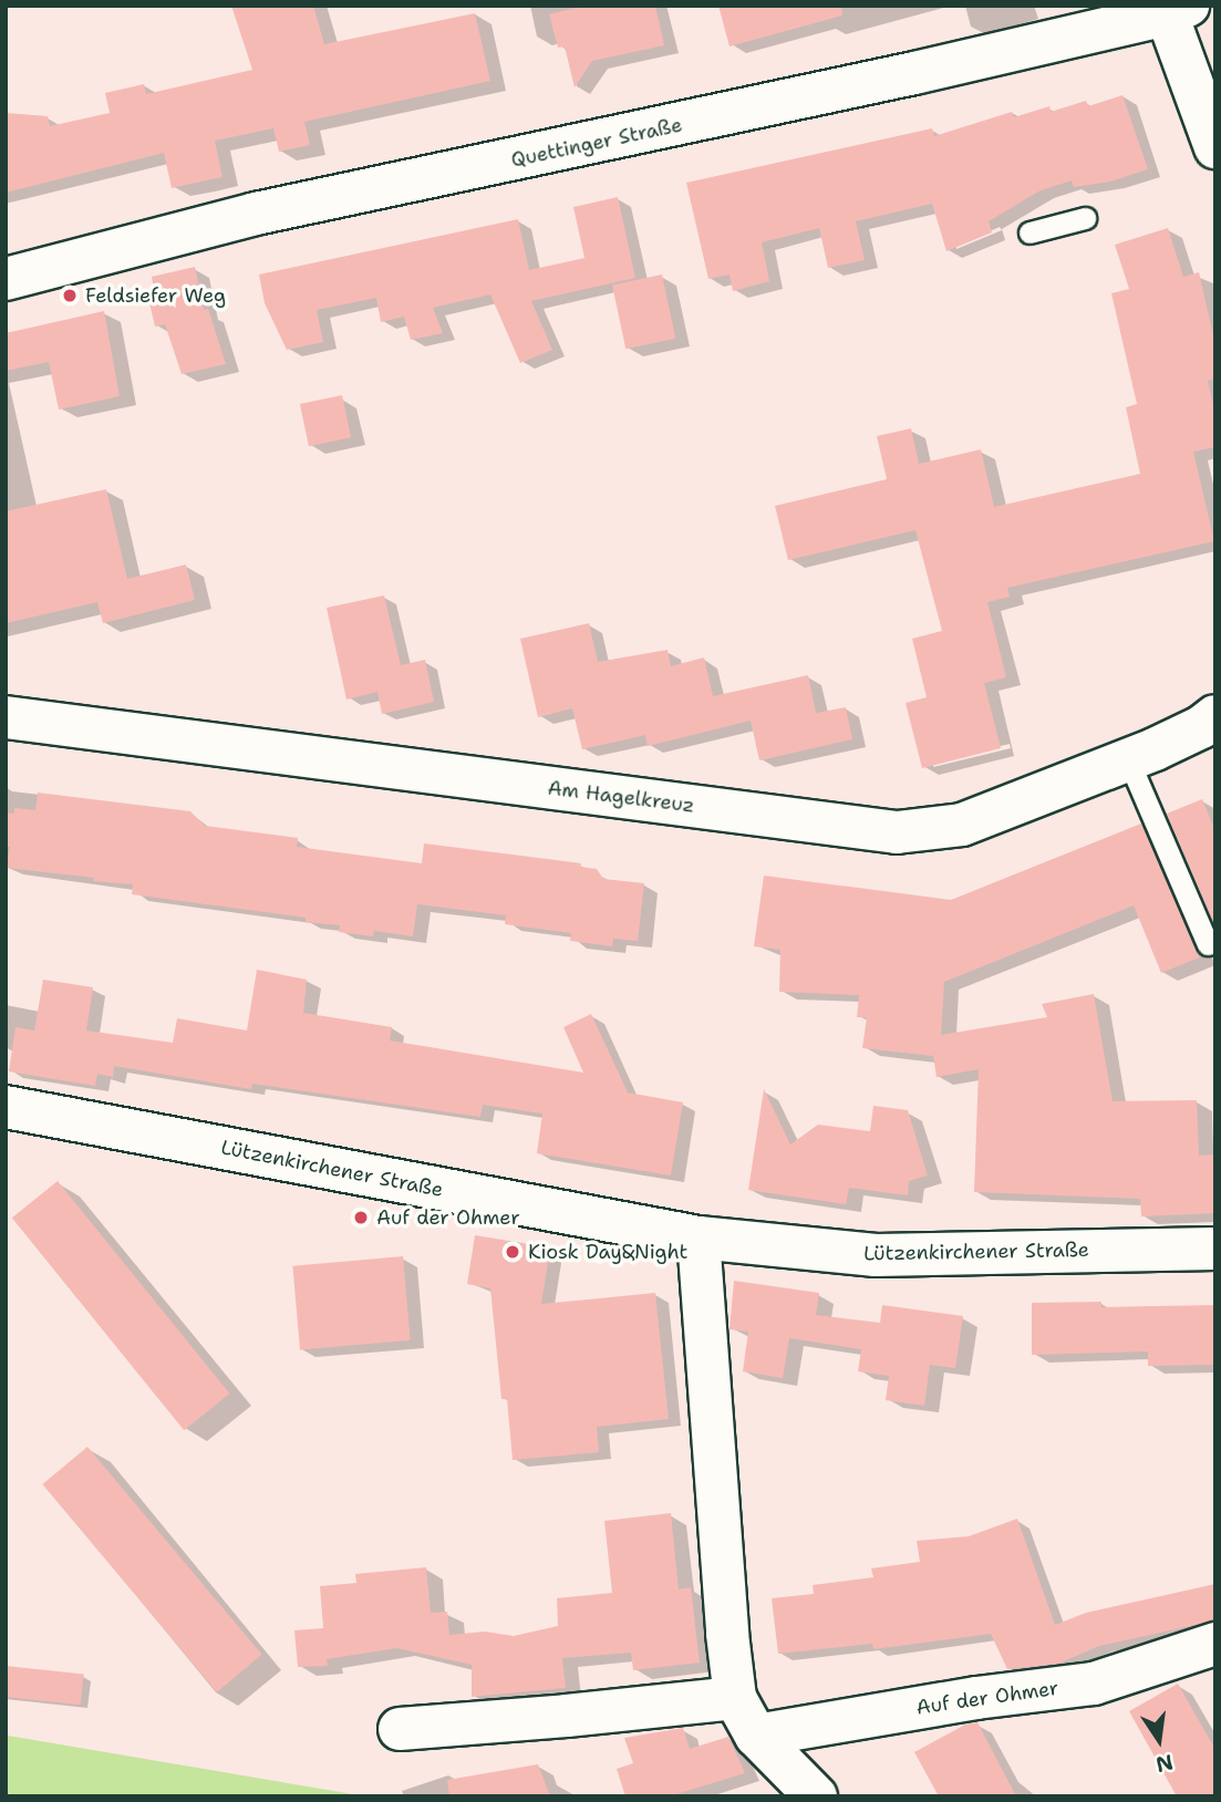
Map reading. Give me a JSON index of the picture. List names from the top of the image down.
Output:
{
  "streets": {
    "street": [
      "Quettinger Straße",
      "Am Hagelkreuz",
      "Lützenkirchener Straße",
      "Auf der Ohmer"
    ]
  },
  "places": ["Feldsiefer Weg", "Auf der Ohmer", "Kiosk Day&Night"],
  "north": "bottom"
}
